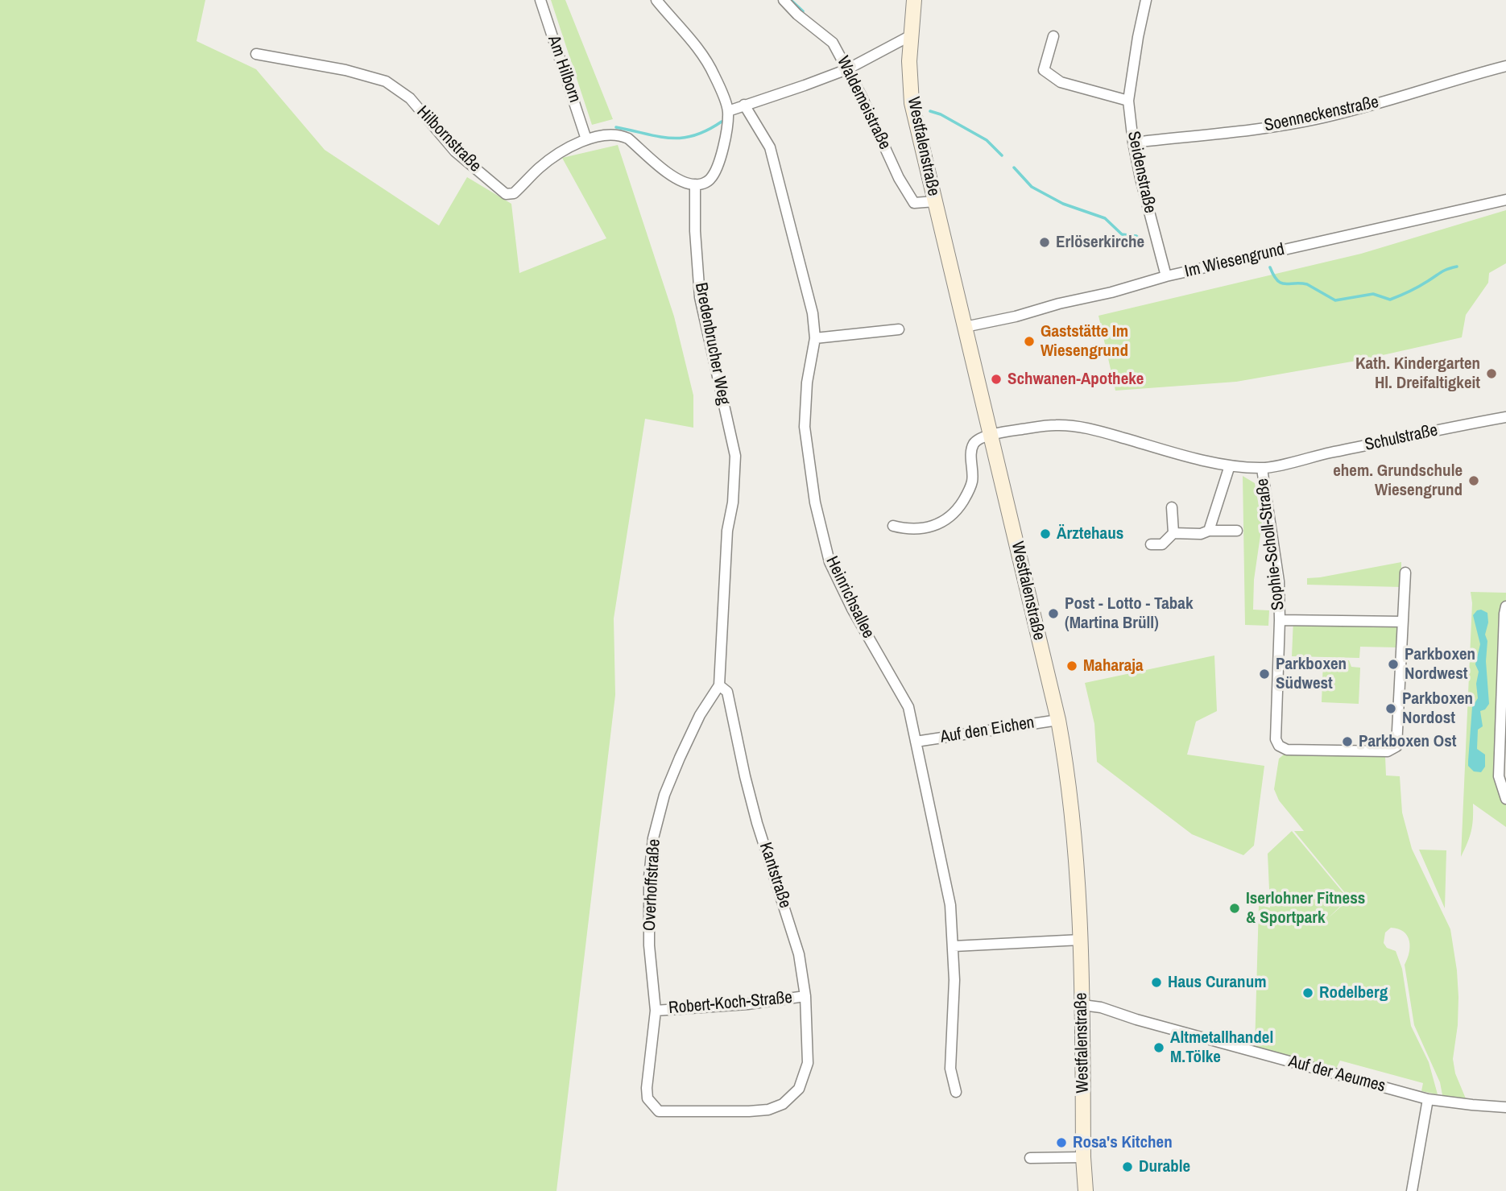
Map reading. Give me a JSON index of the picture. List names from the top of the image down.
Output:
{
  "streets": {
    "main road": ["Westfalenstraße"],
    "street": [
      "Am Hilborn",
      "Waldemeistraße",
      "Soenneckenstraße",
      "Hilbornstraße",
      "Seidenstraße",
      "Im Wiesengrund",
      "Bredenbrucher Weg",
      "Schulstraße",
      "Sophie-Scholl-Straße",
      "Heinrichsallee",
      "Auf den Eichen",
      "Kantstraße",
      "Overhoffstraße",
      "Robert-Koch-Straße",
      "Auf der Aeumes"
    ]
  },
  "crossings": [
    ["Am Hilborn", "Hilbornstraße"],
    ["Waldemeistraße", "Westfalenstraße"],
    ["Soenneckenstraße", "Seidenstraße"],
    ["Hilbornstraße", "Bredenbrucher Weg"],
    ["Westfalenstraße", "Im Wiesengrund"],
    ["Westfalenstraße", "Schulstraße"],
    ["Westfalenstraße", "Auf den Eichen"],
    ["Westfalenstraße", "Auf der Aeumes"],
    ["Seidenstraße", "Im Wiesengrund"],
    ["Bredenbrucher Weg", "Kantstraße"],
    ["Schulstraße", "Sophie-Scholl-Straße"],
    ["Heinrichsallee", "Auf den Eichen"],
    ["Kantstraße", "Overhoffstraße"],
    ["Kantstraße", "Robert-Koch-Straße"],
    ["Overhoffstraße", "Robert-Koch-Straße"]
  ],
  "places": [
    "Erlöserkirche",
    "Gaststätte Im Wiesengrund",
    "Kath. Kindergarten Hl. Dreifaltigkeit",
    "Schwanen-Apotheke",
    "ehem. Grundschule Wiesengrund",
    "Ärztehaus",
    "Post - Lotto - Tabak (Martina Brüll)",
    "Parkboxen Nordwest",
    "Maharaja",
    "Parkboxen Südwest",
    "Parkboxen Nordost",
    "Parkboxen Ost",
    "Iserlohner Fitness & Sportpark",
    "Haus Curanum",
    "Rodelberg",
    "Altmetallhandel M.Tölke",
    "Rosa's Kitchen",
    "Durable"
  ]
}
